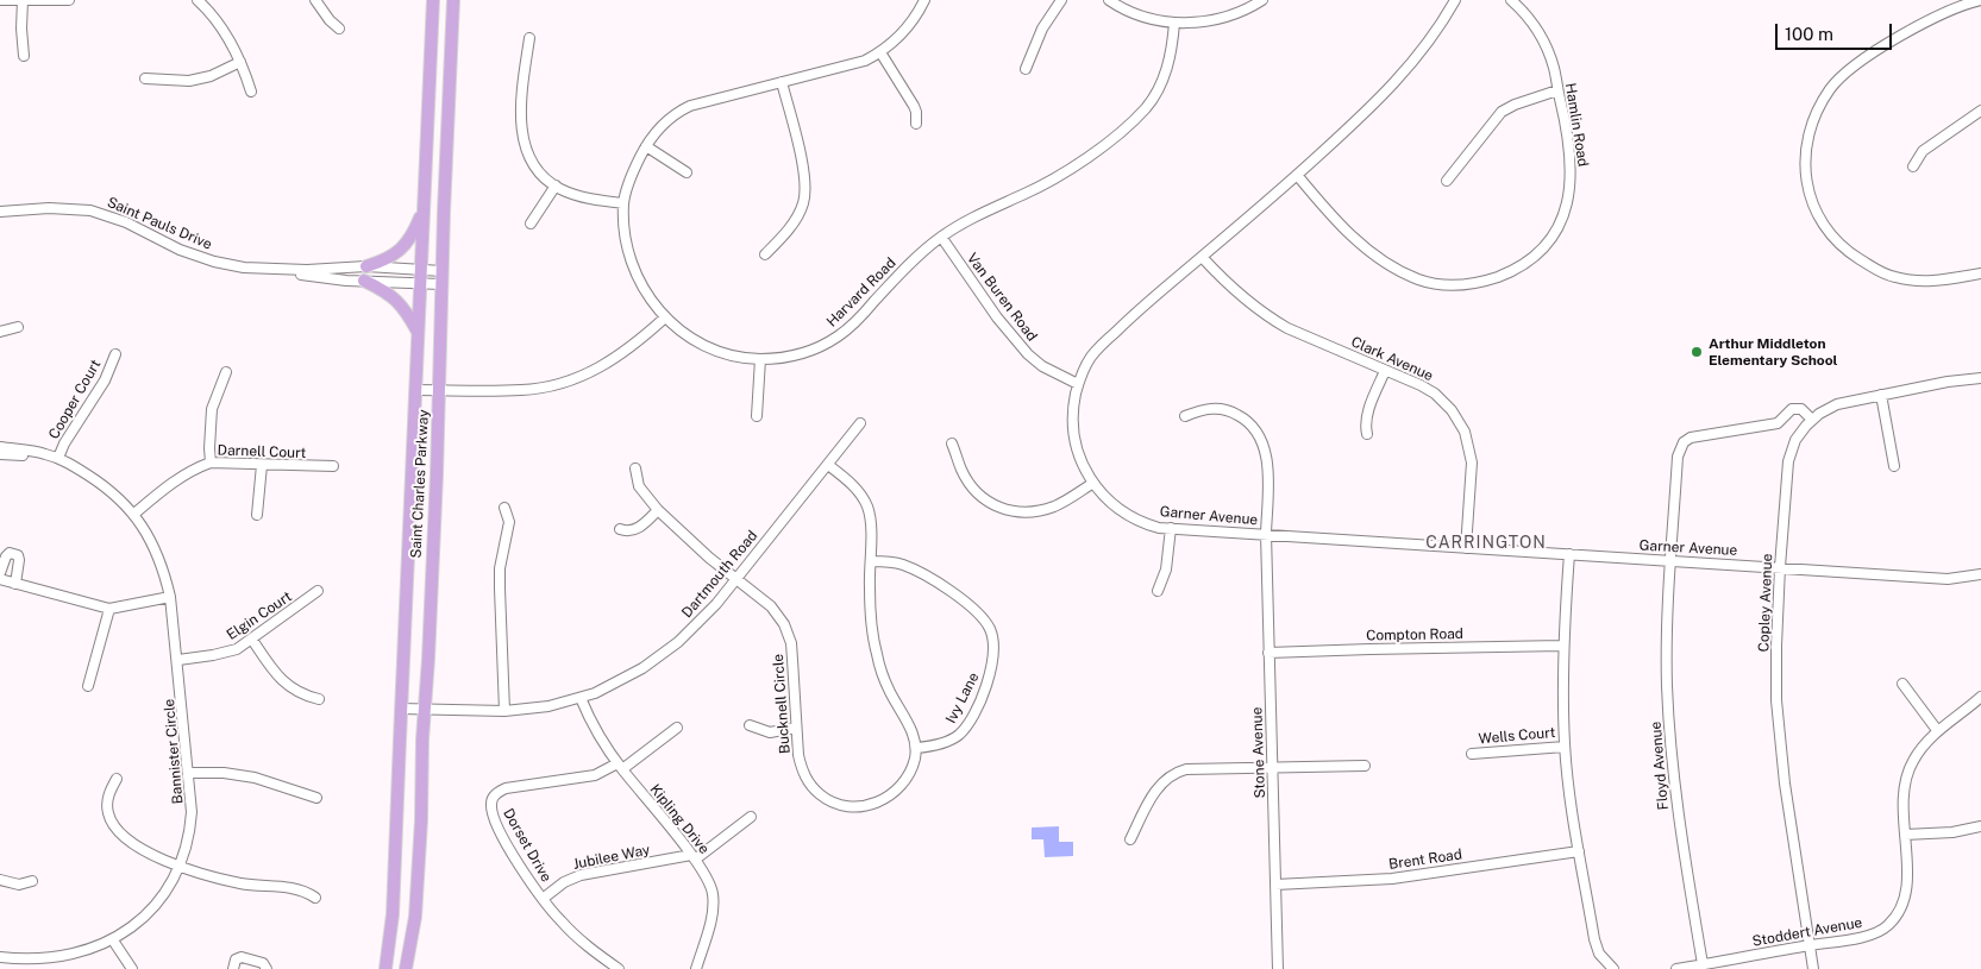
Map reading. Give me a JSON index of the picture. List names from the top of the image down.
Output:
{
  "streets": {
    "main road": ["Saint Charles Parkway"],
    "street": [
      "Hamlin Road",
      "Saint Pauls Drive",
      "Harvard Road",
      "Van Buren Road",
      "Clark Avenue",
      "Cooper Court",
      "Darnell Court",
      "Garner Avenue",
      "Dartmouth Road",
      "Copley Avenue",
      "Elgin Court",
      "Compton Road",
      "Ivy Lane",
      "Bucknell Circle",
      "Wells Court",
      "Bannister Circle",
      "Stone Avenue",
      "Floyd Avenue",
      "Kipling Drive",
      "Dorset Drive",
      "Jubilee Way",
      "Brent Road",
      "Stoddert Avenue"
    ]
  },
  "crossings": [
    ["Hamlin Road", "Garner Avenue"],
    ["Saint Pauls Drive", "Saint Charles Parkway"],
    ["Harvard Road", "Van Buren Road"],
    ["Van Buren Road", "Garner Avenue"],
    ["Clark Avenue", "Garner Avenue"],
    ["Cooper Court", "Bannister Circle"],
    ["Darnell Court", "Bannister Circle"],
    ["Saint Charles Parkway", "Dartmouth Road"],
    ["Garner Avenue", "Copley Avenue"],
    ["Garner Avenue", "Stone Avenue"],
    ["Garner Avenue", "Floyd Avenue"],
    ["Dartmouth Road", "Bucknell Circle"],
    ["Dartmouth Road", "Kipling Drive"],
    ["Copley Avenue", "Floyd Avenue"],
    ["Copley Avenue", "Stoddert Avenue"],
    ["Elgin Court", "Bannister Circle"],
    ["Compton Road", "Stone Avenue"],
    ["Ivy Lane", "Bucknell Circle"],
    ["Stone Avenue", "Brent Road"],
    ["Floyd Avenue", "Stoddert Avenue"],
    ["Kipling Drive", "Dorset Drive"],
    ["Kipling Drive", "Jubilee Way"],
    ["Dorset Drive", "Jubilee Way"]
  ],
  "districts": ["CARRINGTON"],
  "places": ["Arthur Middleton Elementary School"],
  "scale_bar": "100 m"
}
